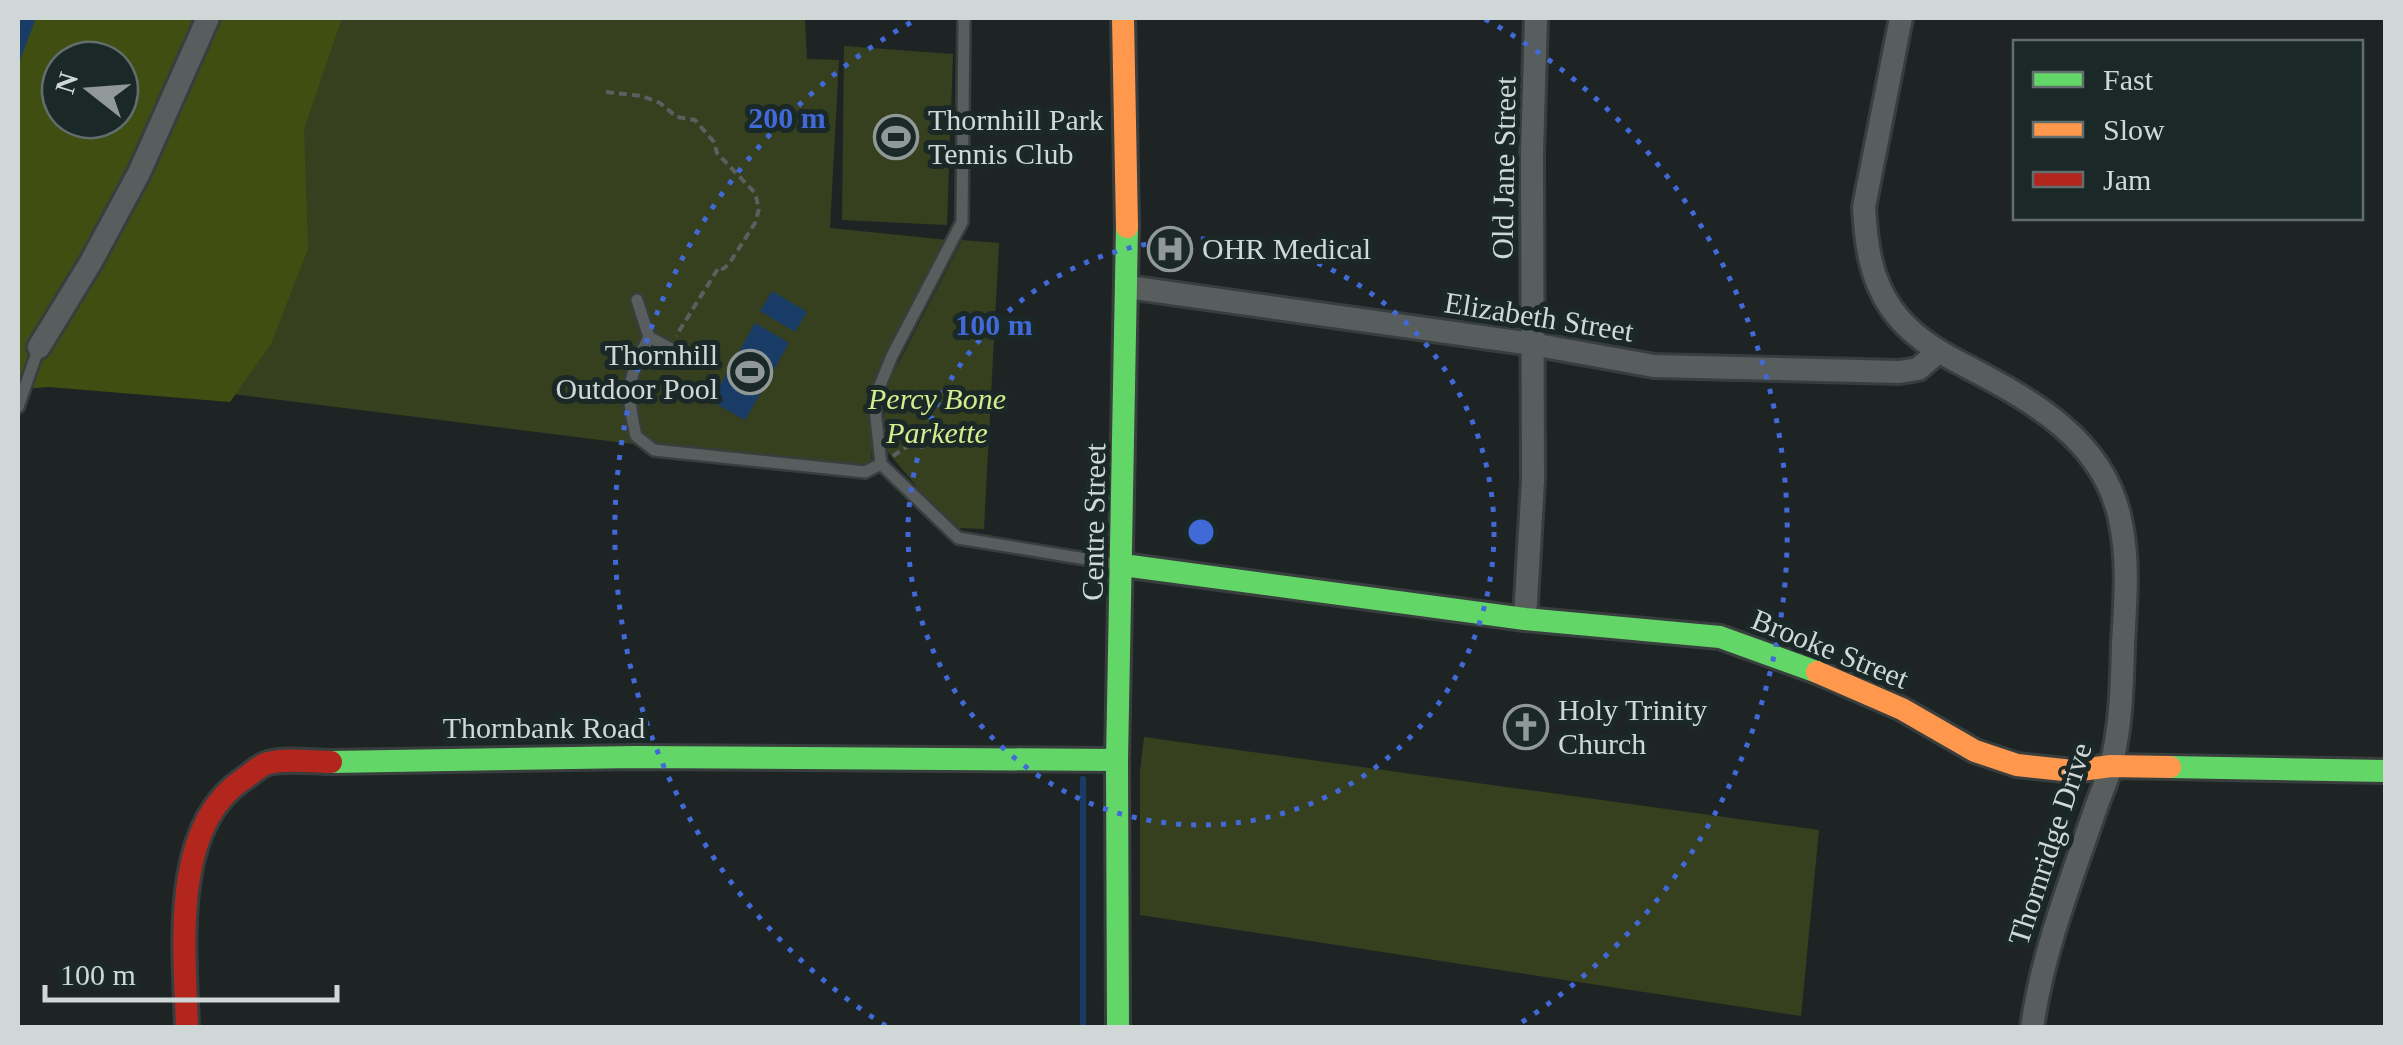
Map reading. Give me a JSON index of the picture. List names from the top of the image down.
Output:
{
  "streets": {
    "street": [
      "Old Jane Street",
      "Elizabeth Street",
      "Centre Street",
      "Brooke Street",
      "Thornbank Road",
      "Thornridge Drive"
    ]
  },
  "crossings": [
    ["Old Jane Street", "Elizabeth Street"],
    ["Old Jane Street", "Brooke Street"],
    ["Elizabeth Street", "Centre Street"],
    ["Elizabeth Street", "Thornridge Drive"],
    ["Centre Street", "Brooke Street"],
    ["Centre Street", "Thornbank Road"],
    ["Brooke Street", "Thornridge Drive"]
  ],
  "parks": ["Percy Bone Parkette"],
  "places": {
    "sports": ["Thornhill Park Tennis Club", "Thornhill Outdoor Pool"],
    "hospital": ["OHR Medical"],
    "church": ["Holy Trinity Church"]
  },
  "legend": ["Fast", "Slow", "Jam"],
  "scale_bar": "100 m",
  "north": "left",
  "rings": ["200 m", "100 m"]
}
